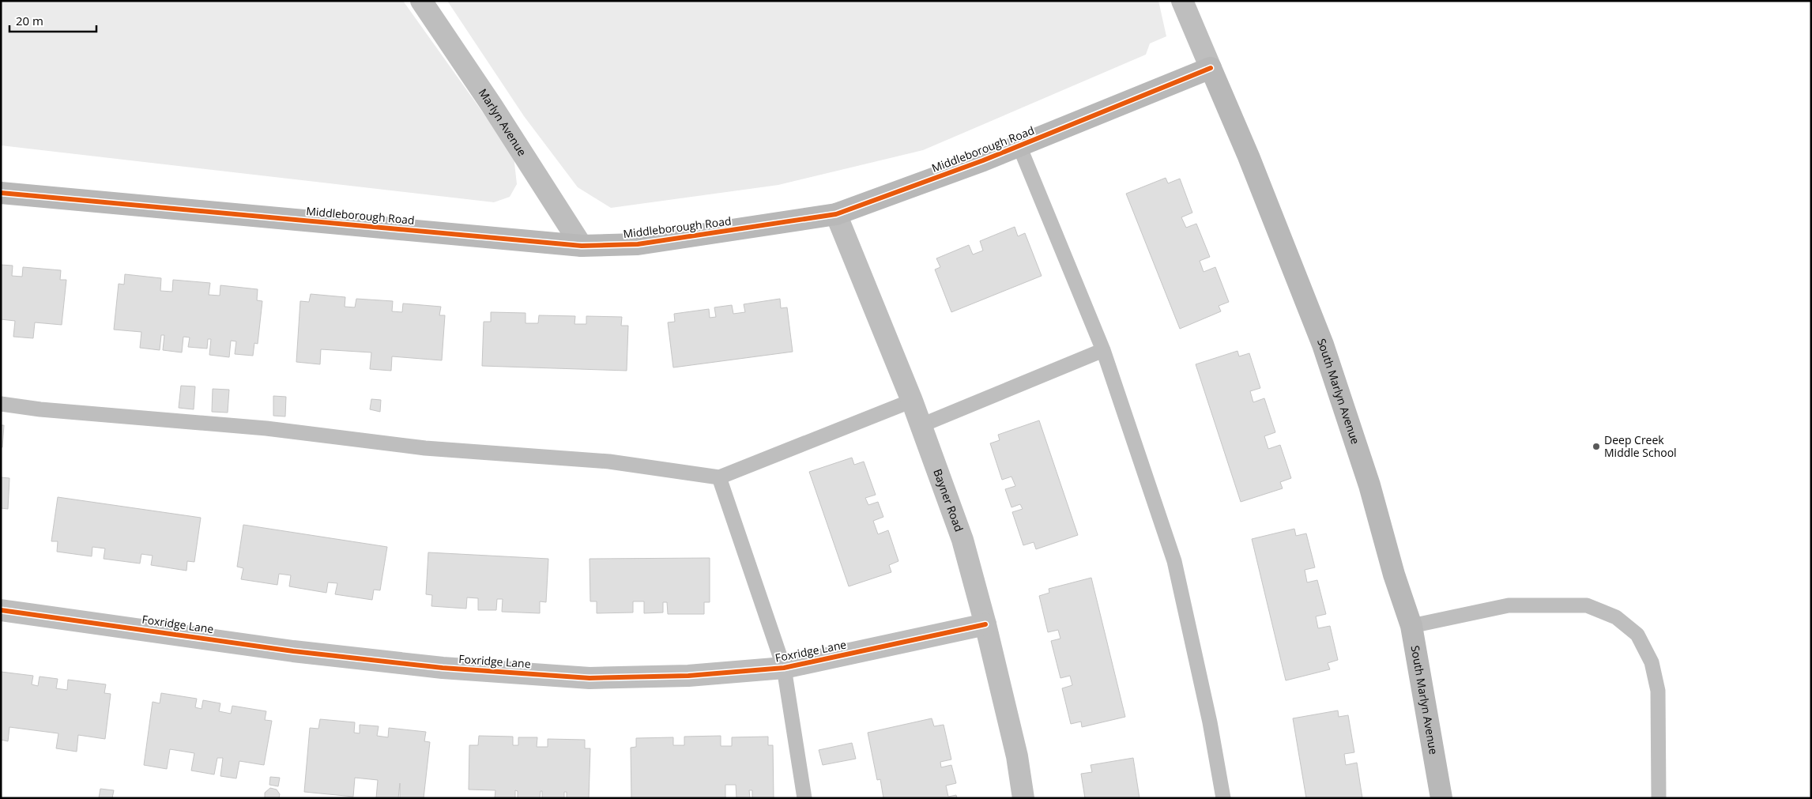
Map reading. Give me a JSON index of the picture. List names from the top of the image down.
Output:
{
  "streets": {
    "street": [
      "Marlyn Avenue",
      "Middleborough Road",
      "South Marlyn Avenue",
      "Bayner Road",
      "Foxridge Lane"
    ]
  },
  "crossings": [
    ["Marlyn Avenue", "Middleborough Road"],
    ["Middleborough Road", "South Marlyn Avenue"],
    ["Middleborough Road", "Bayner Road"],
    ["Bayner Road", "Foxridge Lane"]
  ],
  "places": ["Deep Creek Middle School"],
  "scale_bar": "20 m"
}
